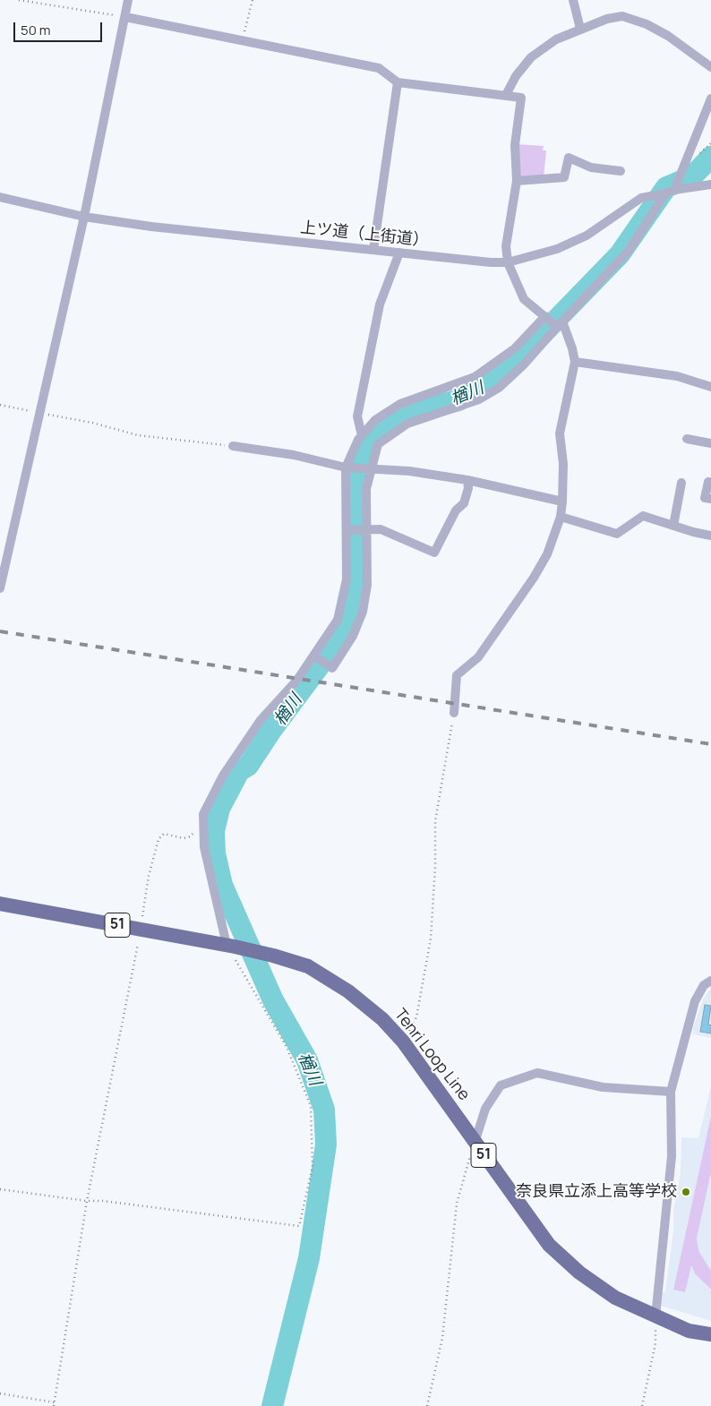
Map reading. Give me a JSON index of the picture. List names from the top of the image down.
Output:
{
  "streets": {
    "main road": ["51", "Tenri Loop Line"],
    "street": ["上ツ道（上街道）"]
  },
  "water": ["楢川"],
  "places": ["奈良県立添上高等学校"],
  "scale_bar": "50 m"
}
